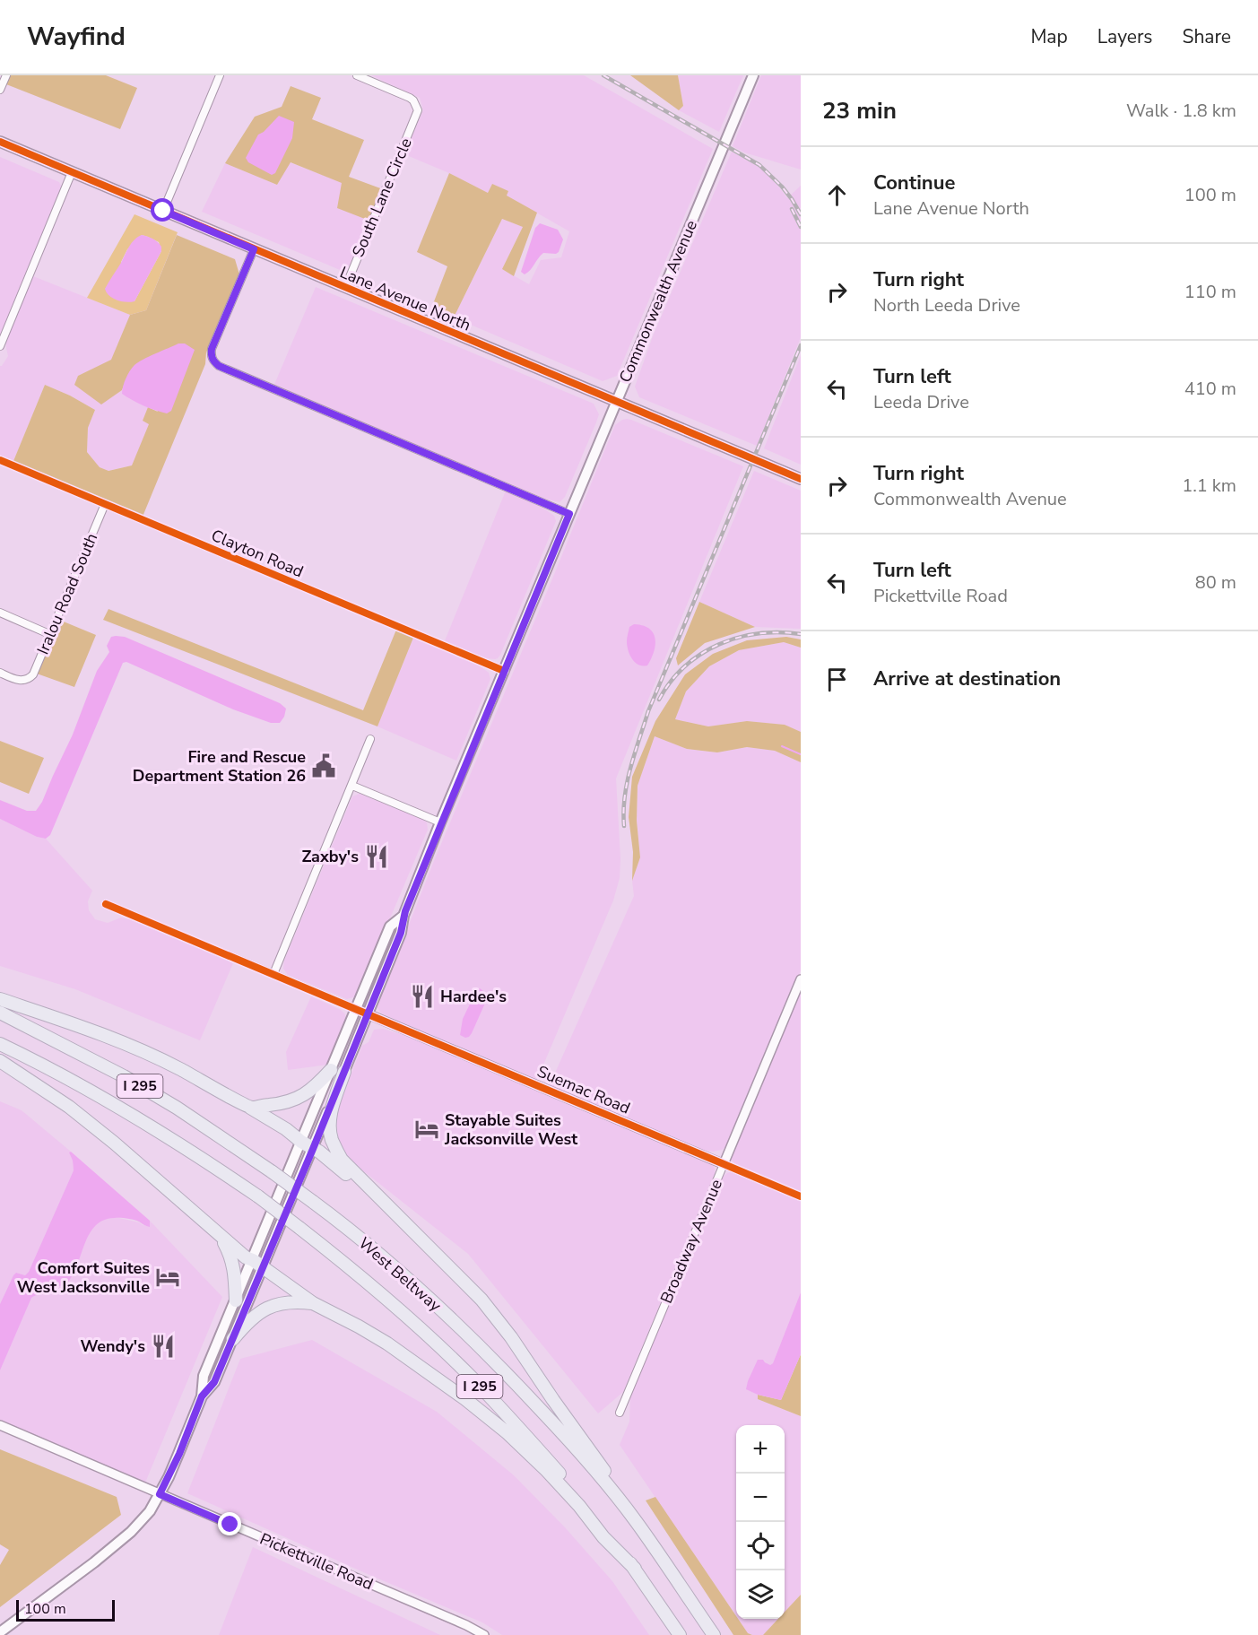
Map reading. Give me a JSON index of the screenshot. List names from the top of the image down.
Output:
{
  "streets": {
    "highway": ["I 295", "West Beltway"],
    "main road": ["Lane Avenue North", "Commonwealth Avenue"],
    "street": [
      "South Lane Circle",
      "Clayton Road",
      "Iralou Road South",
      "Suemac Road",
      "Broadway Avenue",
      "Pickettville Road"
    ]
  },
  "crossings": [
    ["South Lane Circle", "Lane Avenue North"],
    ["Lane Avenue North", "Commonwealth Avenue"],
    ["Commonwealth Avenue", "Clayton Road"],
    ["Commonwealth Avenue", "Suemac Road"],
    ["Commonwealth Avenue", "Pickettville Road"],
    ["Clayton Road", "Iralou Road South"],
    ["Suemac Road", "Broadway Avenue"]
  ],
  "places": {
    "public building": ["Fire and Rescue Department Station 26"],
    "restaurant": ["Zaxby's", "Hardee's", "Wendy's"],
    "hotel": ["Stayable Suites Jacksonville West", "Comfort Suites West Jacksonville"]
  },
  "scale_bar": "100 m",
  "page": {
    "header": "Wayfind",
    "nav": ["Map", "Layers", "Share"],
    "heading": ["23 min", "Walk · 1.8 km"],
    "list": [
      ["Continue", "Lane Avenue North", "100 m"],
      ["Turn right", "North Leeda Drive", "110 m"],
      ["Turn left", "Leeda Drive", "410 m"],
      ["Turn right", "Commonwealth Avenue", "1.1 km"],
      ["Turn left", "Pickettville Road", "80 m"],
      "Arrive at destination"
    ],
    "map_buttons": ["+", "−"],
    "scale": "100 m"
  }
}
